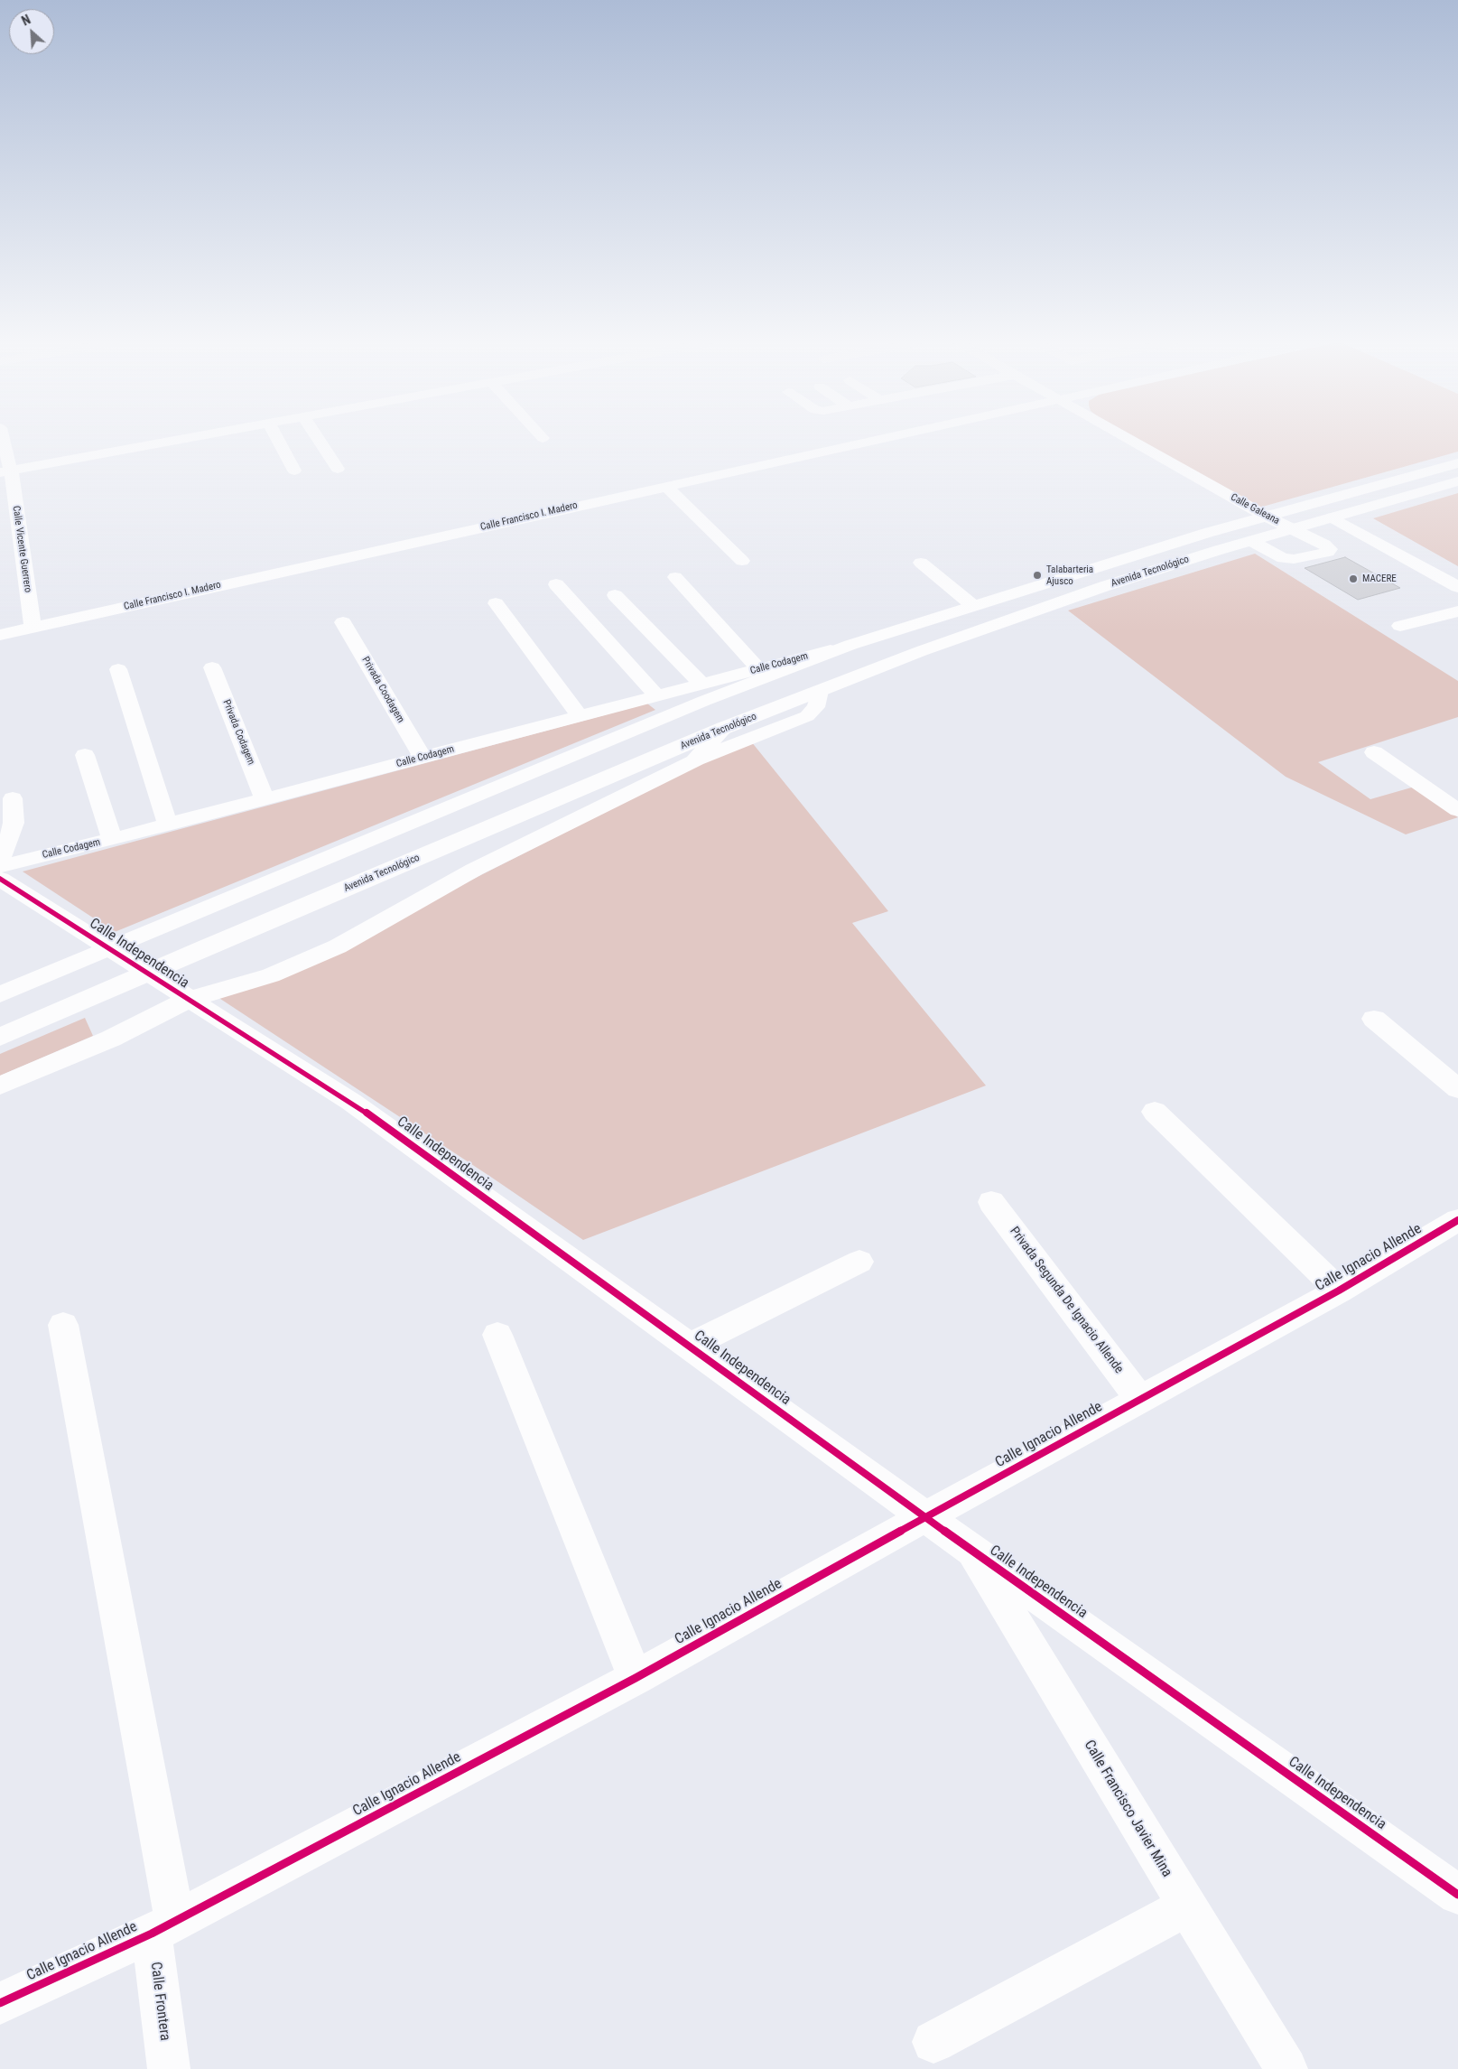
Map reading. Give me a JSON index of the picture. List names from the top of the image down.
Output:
{
  "streets": {
    "street": [
      "Calle Galeana",
      "Calle Francisco I. Madero",
      "Calle Vicente Guerrero",
      "Avenida Tecnológico",
      "Calle Codagem",
      "Privada Coodagem",
      "Privada Codagem",
      "Calle Independencia",
      "Calle Ignacio Allende",
      "Privada Segunda De Ignacio Allende",
      "Calle Francisco Javier Mina",
      "Calle Frontera"
    ]
  },
  "crossings": [
    ["Calle Galeana", "Avenida Tecnológico"],
    ["Calle Francisco I. Madero", "Calle Vicente Guerrero"],
    ["Avenida Tecnológico", "Calle Codagem"],
    ["Calle Codagem", "Privada Coodagem"],
    ["Calle Codagem", "Privada Codagem"],
    ["Calle Codagem", "Calle Independencia"],
    ["Calle Independencia", "Calle Ignacio Allende"],
    ["Calle Independencia", "Calle Francisco Javier Mina"],
    ["Calle Ignacio Allende", "Privada Segunda De Ignacio Allende"],
    ["Calle Ignacio Allende", "Calle Frontera"]
  ],
  "places": ["Talabarteria Ajusco", "MACERE"],
  "north": "top left"
}
